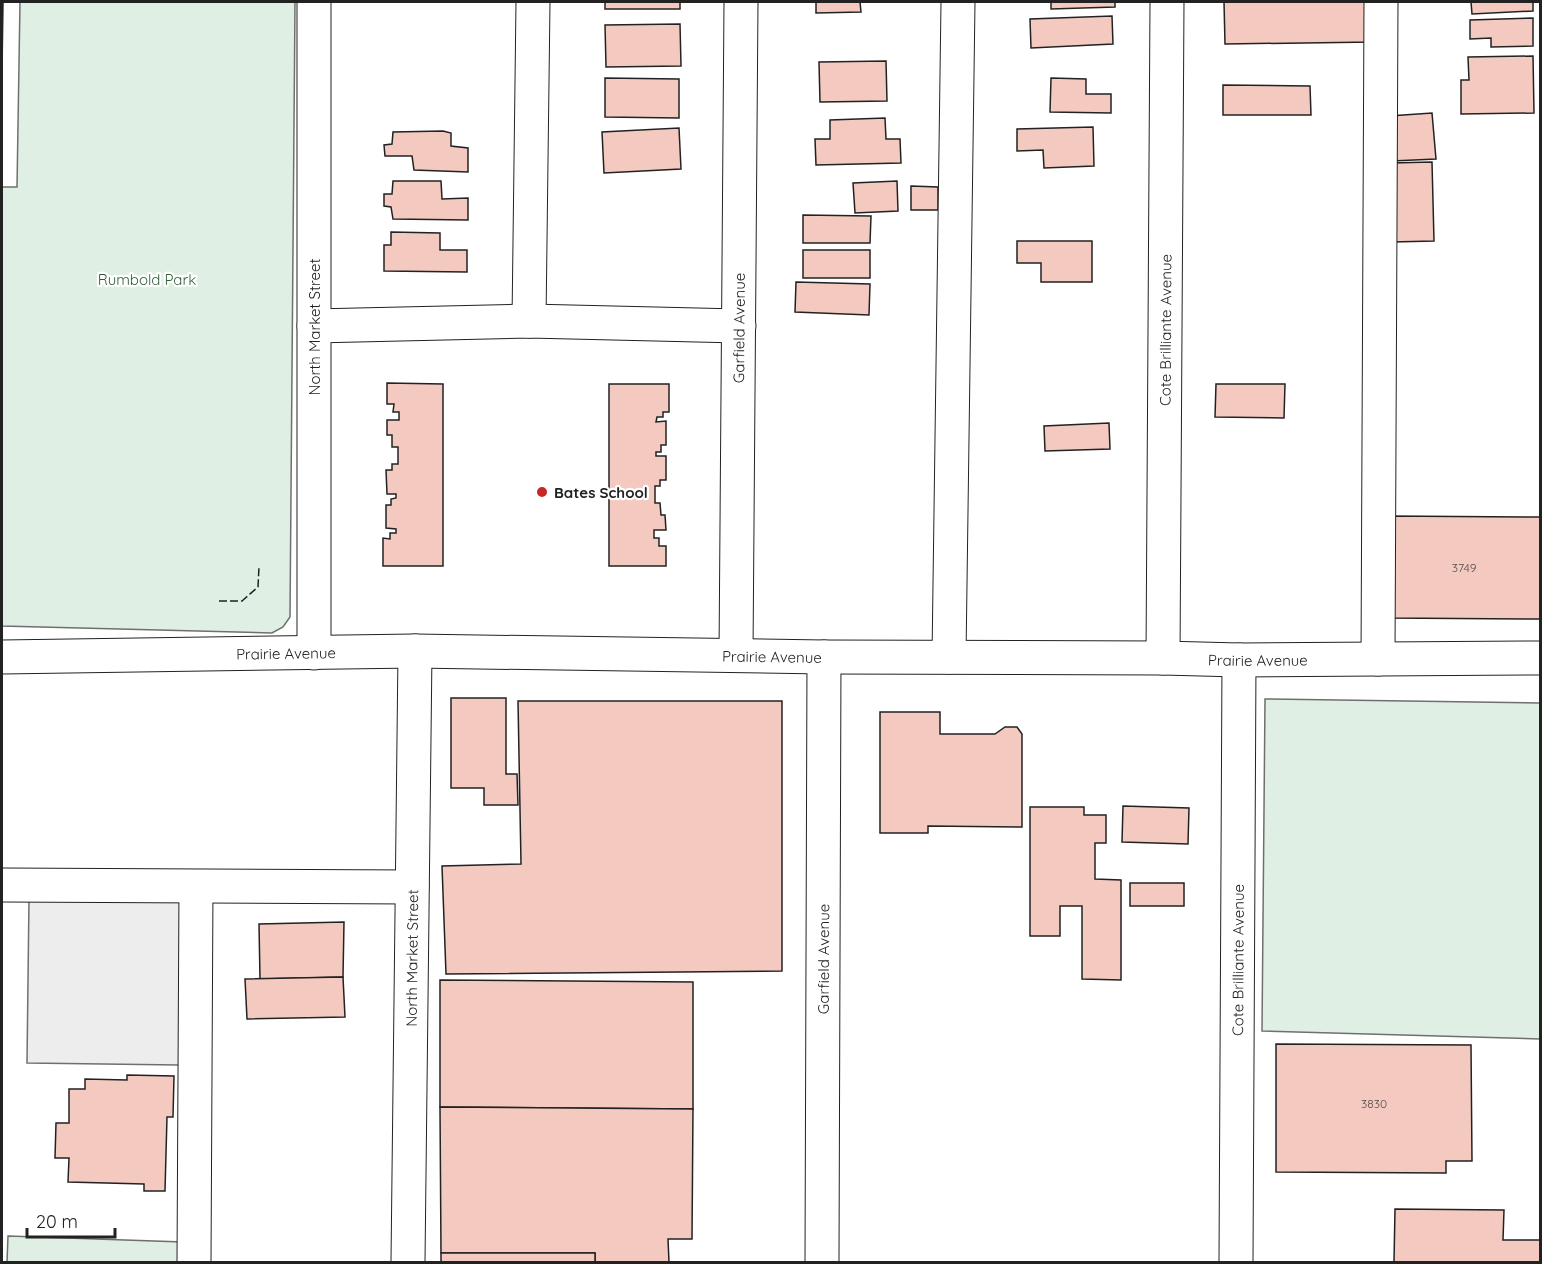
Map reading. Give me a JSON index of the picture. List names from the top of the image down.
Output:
{
  "streets": {
    "street": [
      "North Market Street",
      "Garfield Avenue",
      "Cote Brilliante Avenue",
      "Prairie Avenue"
    ]
  },
  "crossings": [
    ["North Market Street", "Prairie Avenue"],
    ["Garfield Avenue", "Prairie Avenue"],
    ["Cote Brilliante Avenue", "Prairie Avenue"]
  ],
  "parks": ["Rumbold Park"],
  "places": ["Bates School"],
  "house_numbers": ["3749", "3830"],
  "scale_bar": "20 m"
}
